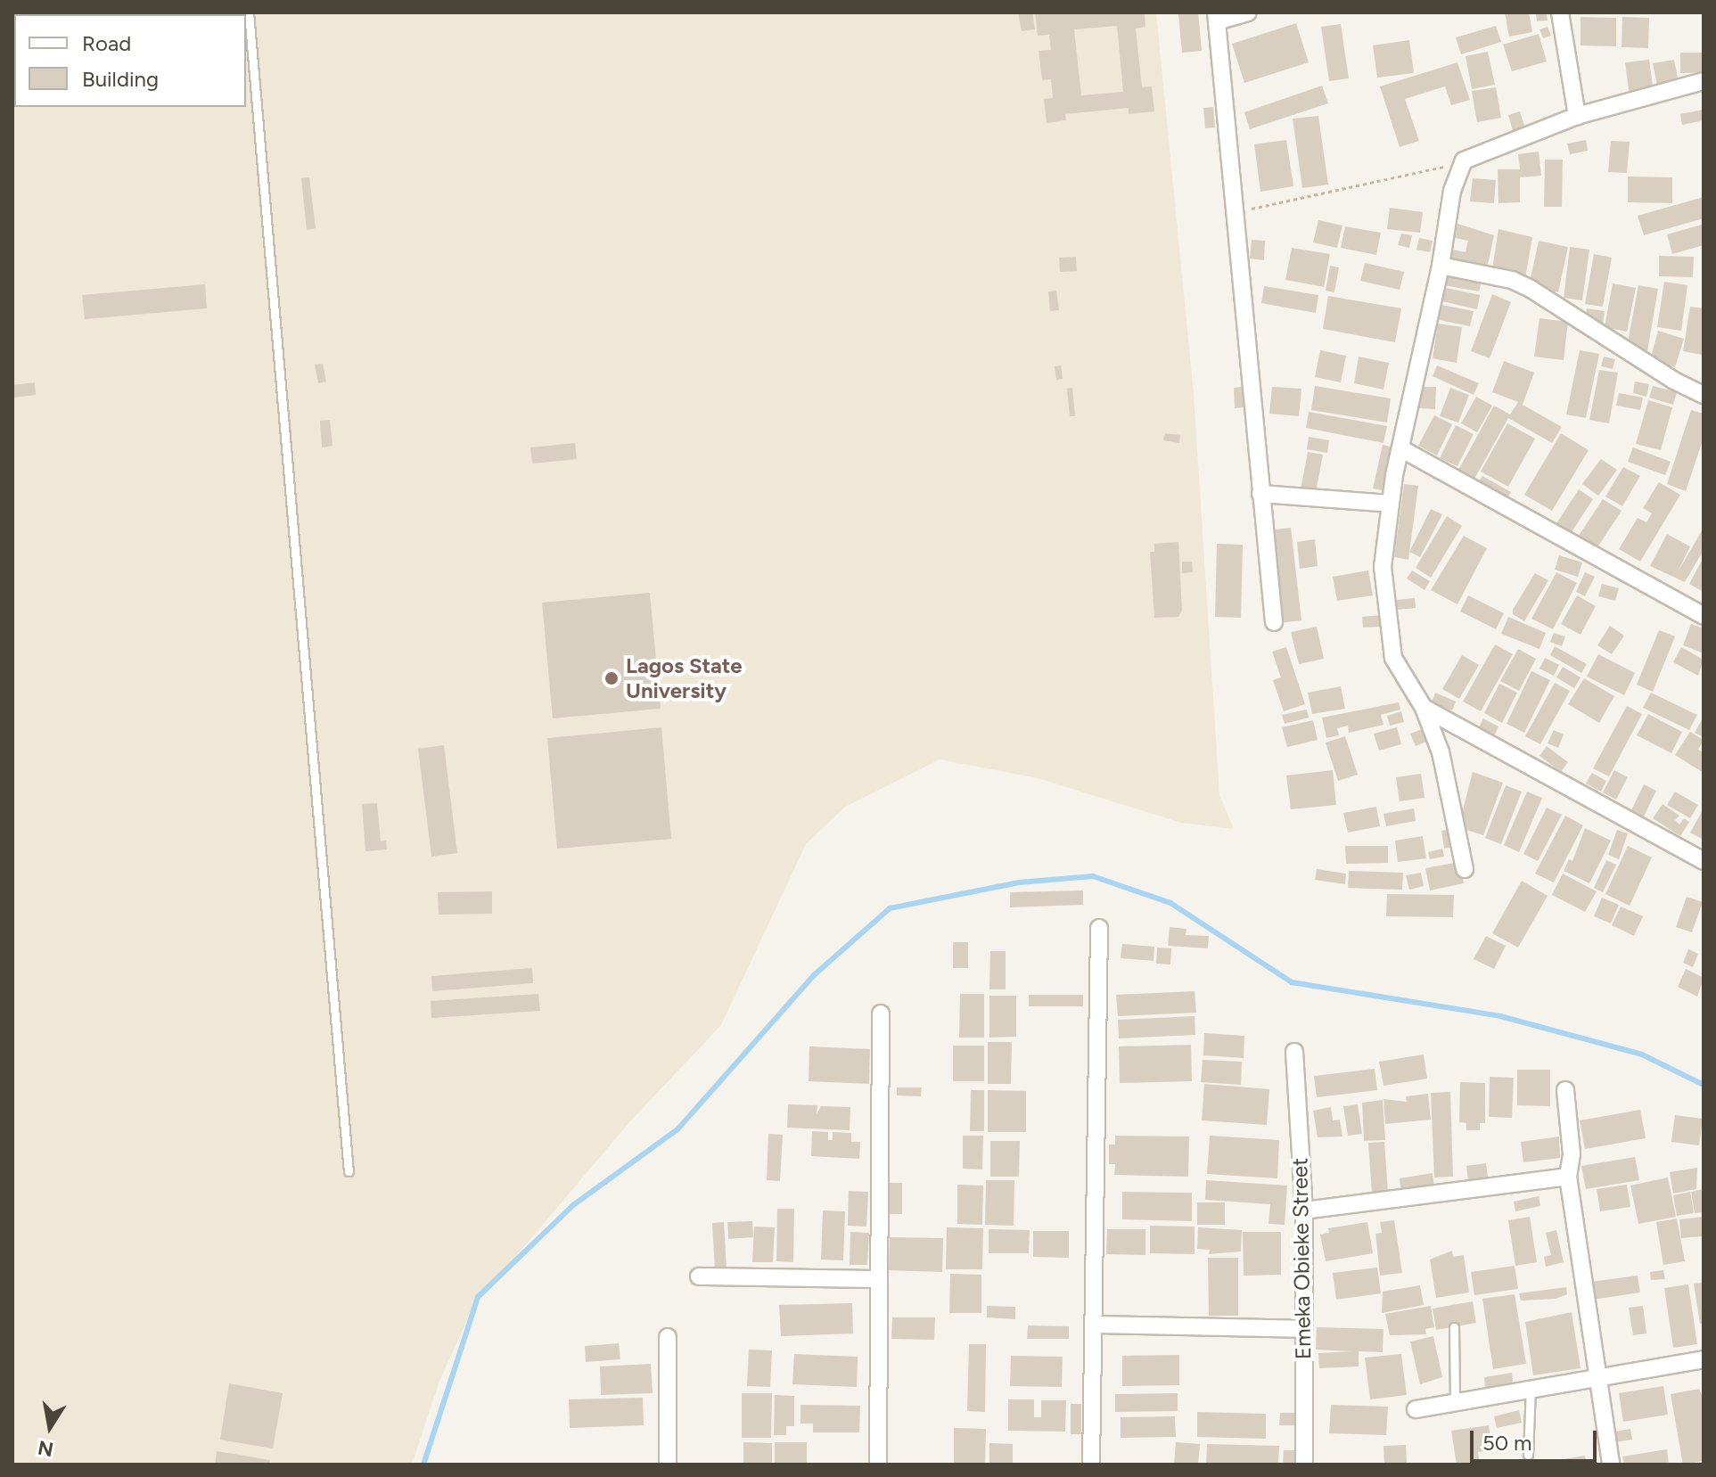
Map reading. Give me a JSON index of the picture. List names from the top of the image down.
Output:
{
  "streets": {
    "street": ["Emeka Obieke Street"]
  },
  "places": ["Lagos State University"],
  "legend": ["Road", "Building"],
  "scale_bar": "50 m",
  "north": "bottom"
}
